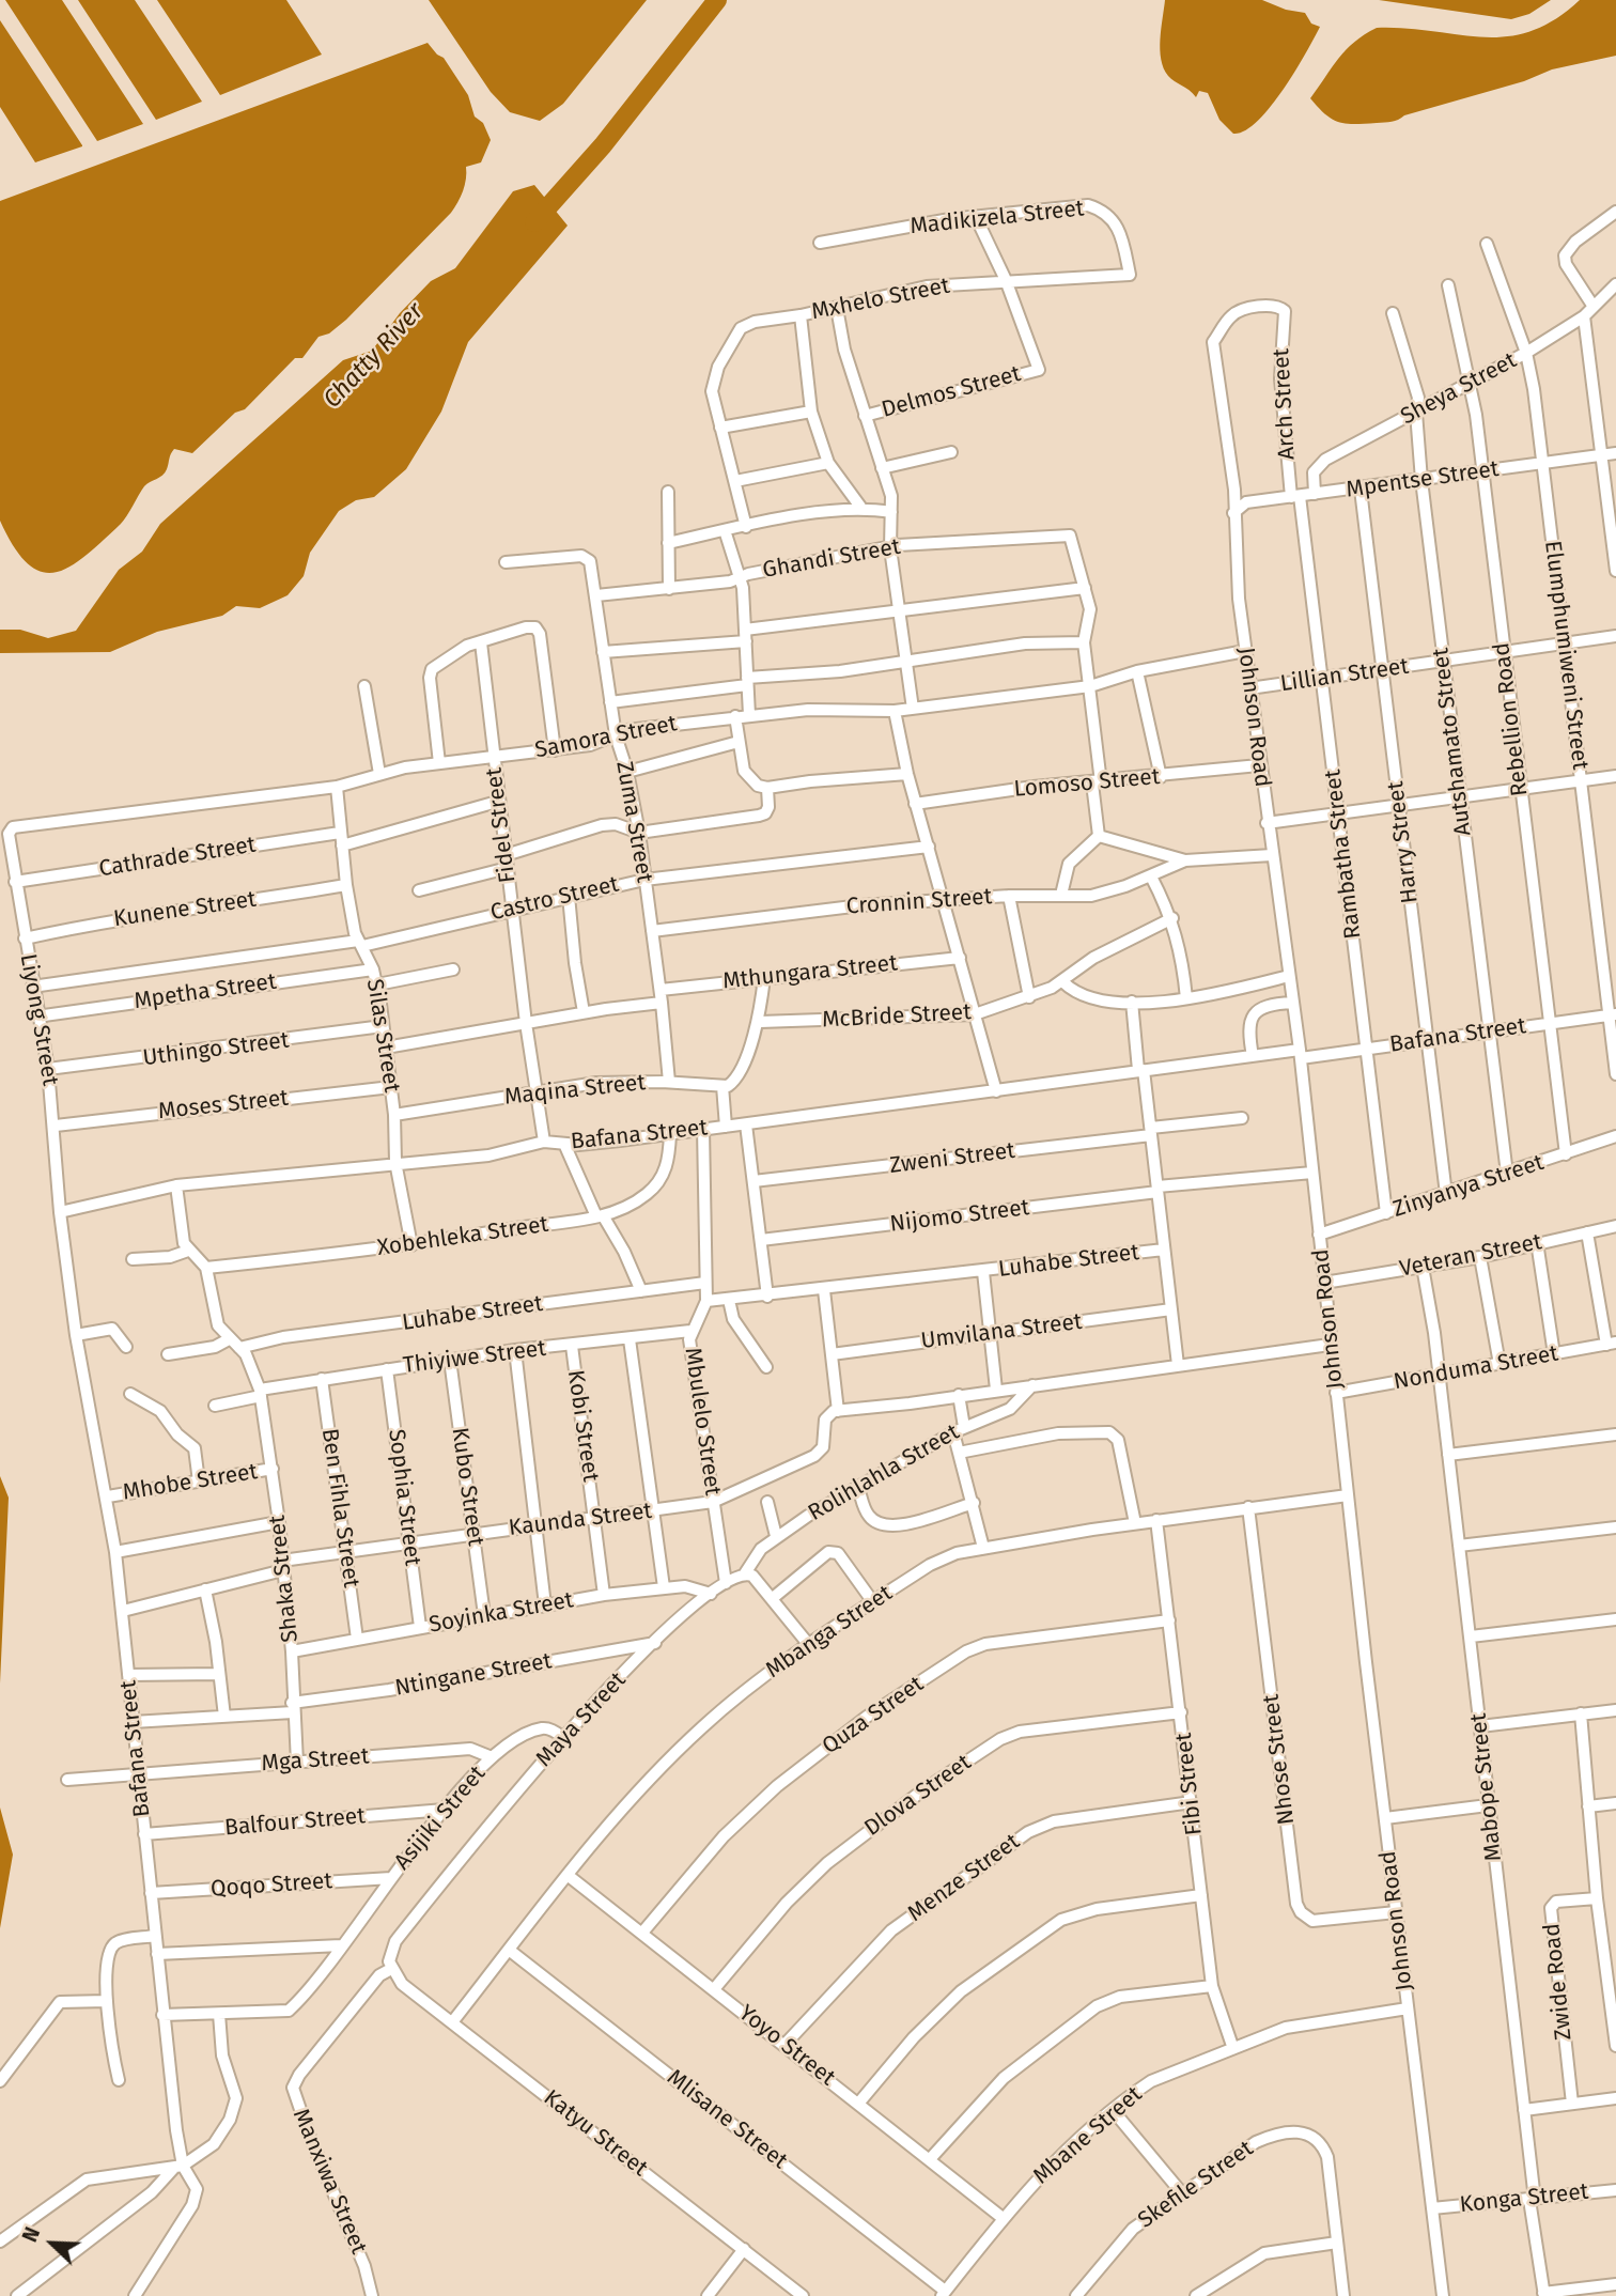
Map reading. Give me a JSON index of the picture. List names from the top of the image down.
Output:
{
  "streets": {
    "street": [
      "Madikizela Street",
      "Mxhelo Street",
      "Sheya Street",
      "Delmos Street",
      "Arch Street",
      "Mpentse Street",
      "Ghandi Street",
      "Elumphumiweni Street",
      "Lillian Street",
      "Johnson Road",
      "Rebellion Road",
      "Samora Street",
      "Autshamato Street",
      "Lomoso Street",
      "Zuma Street",
      "Fidel Street",
      "Harry Street",
      "Rambatha Street",
      "Cathrade Street",
      "Castro Street",
      "Cronnin Street",
      "Kunene Street",
      "Mthungara Street",
      "Mpetha Street",
      "McBride Street",
      "Liyong Street",
      "Silas Street",
      "Bafana Street",
      "Uthingo Street",
      "Maqina Street",
      "Moses Street",
      "Zweni Street",
      "Zinyanya Street",
      "Nijomo Street",
      "Xobehleka Street",
      "Veteran Street",
      "Luhabe Street",
      "Umvilana Street",
      "Thiyiwe Street",
      "Nonduma Street",
      "Mbulelo Street",
      "Kobi Street",
      "Rolihlahla Street",
      "Mhobe Street",
      "Kubo Street",
      "Sophia Street",
      "Ben Fihla Street",
      "Kaunda Street",
      "Shaka Street",
      "Soyinka Street",
      "Mbanga Street",
      "Ntingane Street",
      "Quza Street",
      "Maya Street",
      "Nhose Street",
      "Mga Street",
      "Fibi Street",
      "Mabope Street",
      "Dlova Street",
      "Asijiki Street",
      "Balfour Street",
      "Menze Street",
      "Qoqo Street",
      "Zwide Road",
      "Yoyo Street",
      "Mlisane Street",
      "Katyu Street",
      "Mbane Street",
      "Manxiwa Street",
      "Skefile Street",
      "Konga Street"
    ]
  },
  "crossings": [
    ["Madikizela Street", "Mxhelo Street"],
    ["Mxhelo Street", "Delmos Street"],
    ["Sheya Street", "Mpentse Street"],
    ["Sheya Street", "Elumphumiweni Street"],
    ["Sheya Street", "Rebellion Road"],
    ["Sheya Street", "Autshamato Street"],
    ["Arch Street", "Mpentse Street"],
    ["Arch Street", "Johnson Road"],
    ["Arch Street", "Rambatha Street"],
    ["Mpentse Street", "Elumphumiweni Street"],
    ["Mpentse Street", "Johnson Road"],
    ["Mpentse Street", "Rebellion Road"],
    ["Mpentse Street", "Autshamato Street"],
    ["Mpentse Street", "Harry Street"],
    ["Mpentse Street", "Rambatha Street"],
    ["Ghandi Street", "Zuma Street"],
    ["Elumphumiweni Street", "Lillian Street"],
    ["Elumphumiweni Street", "Bafana Street"],
    ["Lillian Street", "Johnson Road"],
    ["Lillian Street", "Rebellion Road"],
    ["Lillian Street", "Autshamato Street"],
    ["Lillian Street", "Harry Street"],
    ["Lillian Street", "Rambatha Street"],
    ["Johnson Road", "Samora Street"],
    ["Johnson Road", "Lomoso Street"],
    ["Johnson Road", "Bafana Street"],
    ["Johnson Road", "Zinyanya Street"],
    ["Johnson Road", "Nijomo Street"],
    ["Johnson Road", "Veteran Street"],
    ["Johnson Road", "Nonduma Street"],
    ["Johnson Road", "Mbanga Street"],
    ["Johnson Road", "Nhose Street"],
    ["Johnson Road", "Mbane Street"],
    ["Johnson Road", "Konga Street"],
    ["Rebellion Road", "Bafana Street"],
    ["Rebellion Road", "Zinyanya Street"],
    ["Samora Street", "Zuma Street"],
    ["Samora Street", "Fidel Street"],
    ["Samora Street", "Liyong Street"],
    ["Samora Street", "Silas Street"],
    ["Autshamato Street", "Bafana Street"],
    ["Autshamato Street", "Zinyanya Street"],
    ["Zuma Street", "Castro Street"],
    ["Zuma Street", "Cronnin Street"],
    ["Zuma Street", "Mthungara Street"],
    ["Zuma Street", "Maqina Street"],
    ["Fidel Street", "Castro Street"],
    ["Fidel Street", "Bafana Street"],
    ["Fidel Street", "Maqina Street"],
    ["Harry Street", "Bafana Street"],
    ["Harry Street", "Zinyanya Street"],
    ["Rambatha Street", "Bafana Street"],
    ["Rambatha Street", "Zinyanya Street"],
    ["Cathrade Street", "Liyong Street"],
    ["Cathrade Street", "Silas Street"],
    ["Castro Street", "Liyong Street"],
    ["Castro Street", "Silas Street"],
    ["Kunene Street", "Liyong Street"],
    ["Kunene Street", "Silas Street"],
    ["Mpetha Street", "Liyong Street"],
    ["Mpetha Street", "Silas Street"],
    ["Liyong Street", "Bafana Street"],
    ["Liyong Street", "Uthingo Street"],
    ["Liyong Street", "Moses Street"],
    ["Silas Street", "Bafana Street"],
    ["Silas Street", "Uthingo Street"],
    ["Silas Street", "Maqina Street"],
    ["Silas Street", "Moses Street"],
    ["Silas Street", "Xobehleka Street"],
    ["Bafana Street", "Xobehleka Street"],
    ["Bafana Street", "Mhobe Street"],
    ["Bafana Street", "Kaunda Street"],
    ["Bafana Street", "Ntingane Street"],
    ["Bafana Street", "Mga Street"],
    ["Bafana Street", "Asijiki Street"],
    ["Bafana Street", "Balfour Street"],
    ["Bafana Street", "Qoqo Street"],
    ["Xobehleka Street", "Shaka Street"],
    ["Veteran Street", "Mabope Street"],
    ["Luhabe Street", "Mbulelo Street"],
    ["Luhabe Street", "Shaka Street"],
    ["Thiyiwe Street", "Mbulelo Street"],
    ["Thiyiwe Street", "Kobi Street"],
    ["Thiyiwe Street", "Kubo Street"],
    ["Thiyiwe Street", "Sophia Street"],
    ["Thiyiwe Street", "Ben Fihla Street"],
    ["Thiyiwe Street", "Shaka Street"],
    ["Nonduma Street", "Mabope Street"],
    ["Mbulelo Street", "Kaunda Street"],
    ["Mbulelo Street", "Maya Street"],
    ["Kobi Street", "Kaunda Street"],
    ["Kobi Street", "Soyinka Street"],
    ["Rolihlahla Street", "Maya Street"],
    ["Mhobe Street", "Shaka Street"],
    ["Kubo Street", "Kaunda Street"],
    ["Kubo Street", "Soyinka Street"],
    ["Sophia Street", "Kaunda Street"],
    ["Sophia Street", "Soyinka Street"],
    ["Ben Fihla Street", "Kaunda Street"],
    ["Ben Fihla Street", "Soyinka Street"],
    ["Kaunda Street", "Shaka Street"],
    ["Shaka Street", "Soyinka Street"],
    ["Shaka Street", "Ntingane Street"],
    ["Shaka Street", "Mga Street"],
    ["Soyinka Street", "Maya Street"],
    ["Mbanga Street", "Nhose Street"],
    ["Mbanga Street", "Fibi Street"],
    ["Mbanga Street", "Yoyo Street"],
    ["Mbanga Street", "Mlisane Street"],
    ["Mbanga Street", "Katyu Street"],
    ["Ntingane Street", "Maya Street"],
    ["Quza Street", "Fibi Street"],
    ["Quza Street", "Yoyo Street"],
    ["Maya Street", "Asijiki Street"],
    ["Maya Street", "Katyu Street"],
    ["Maya Street", "Manxiwa Street"],
    ["Mga Street", "Asijiki Street"],
    ["Fibi Street", "Dlova Street"],
    ["Fibi Street", "Menze Street"],
    ["Fibi Street", "Mbane Street"],
    ["Mabope Street", "Konga Street"],
    ["Dlova Street", "Yoyo Street"],
    ["Asijiki Street", "Balfour Street"],
    ["Asijiki Street", "Qoqo Street"],
    ["Menze Street", "Yoyo Street"],
    ["Yoyo Street", "Mbane Street"],
    ["Mlisane Street", "Mbane Street"],
    ["Katyu Street", "Manxiwa Street"]
  ],
  "water": ["Chatty River"],
  "north": "top left"
}
